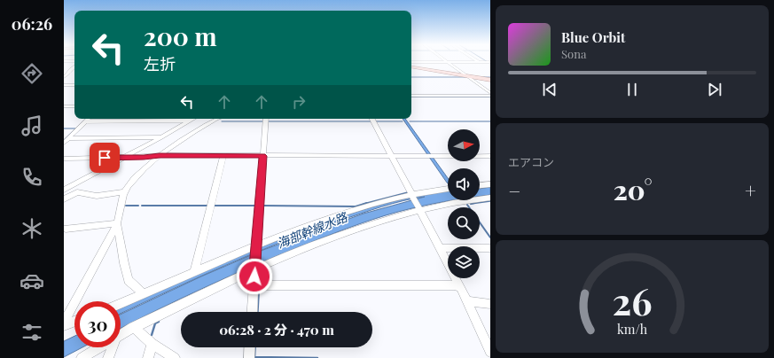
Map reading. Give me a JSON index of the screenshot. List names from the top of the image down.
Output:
{
  "water": ["海部幹線水路"],
  "north": "right",
  "page": {
    "tabs": "06:26",
    "turn": ["200 m", "左折"],
    "song": ["Blue Orbit", "Sona"],
    "tile": "エアコン",
    "heat": ["−", "20°", "+"],
    "limit": "30",
    "trip": "06:28 · 2 分 · 470 m",
    "gauge": ["26", "km/h"]
  }
}
